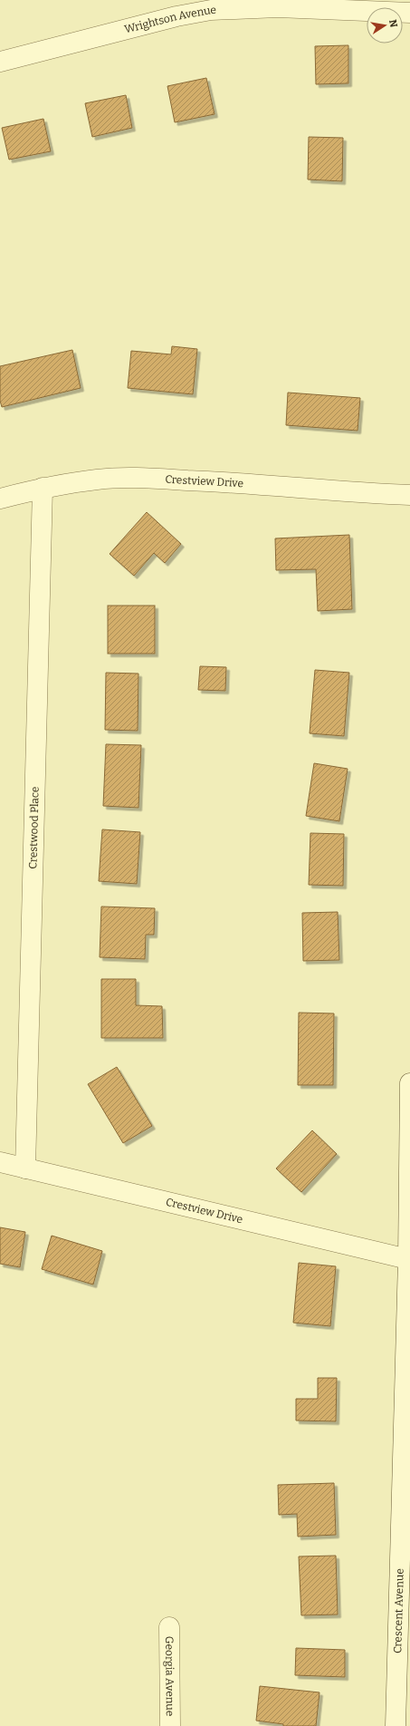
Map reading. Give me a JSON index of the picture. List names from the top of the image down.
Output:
{
  "streets": {
    "street": [
      "Wrightson Avenue",
      "Crestview Drive",
      "Crestwood Place",
      "Crescent Avenue",
      "Georgia Avenue"
    ]
  },
  "crossings": [
    ["Crestview Drive", "Crestwood Place"],
    ["Crestview Drive", "Crescent Avenue"]
  ],
  "north": "right"
}
